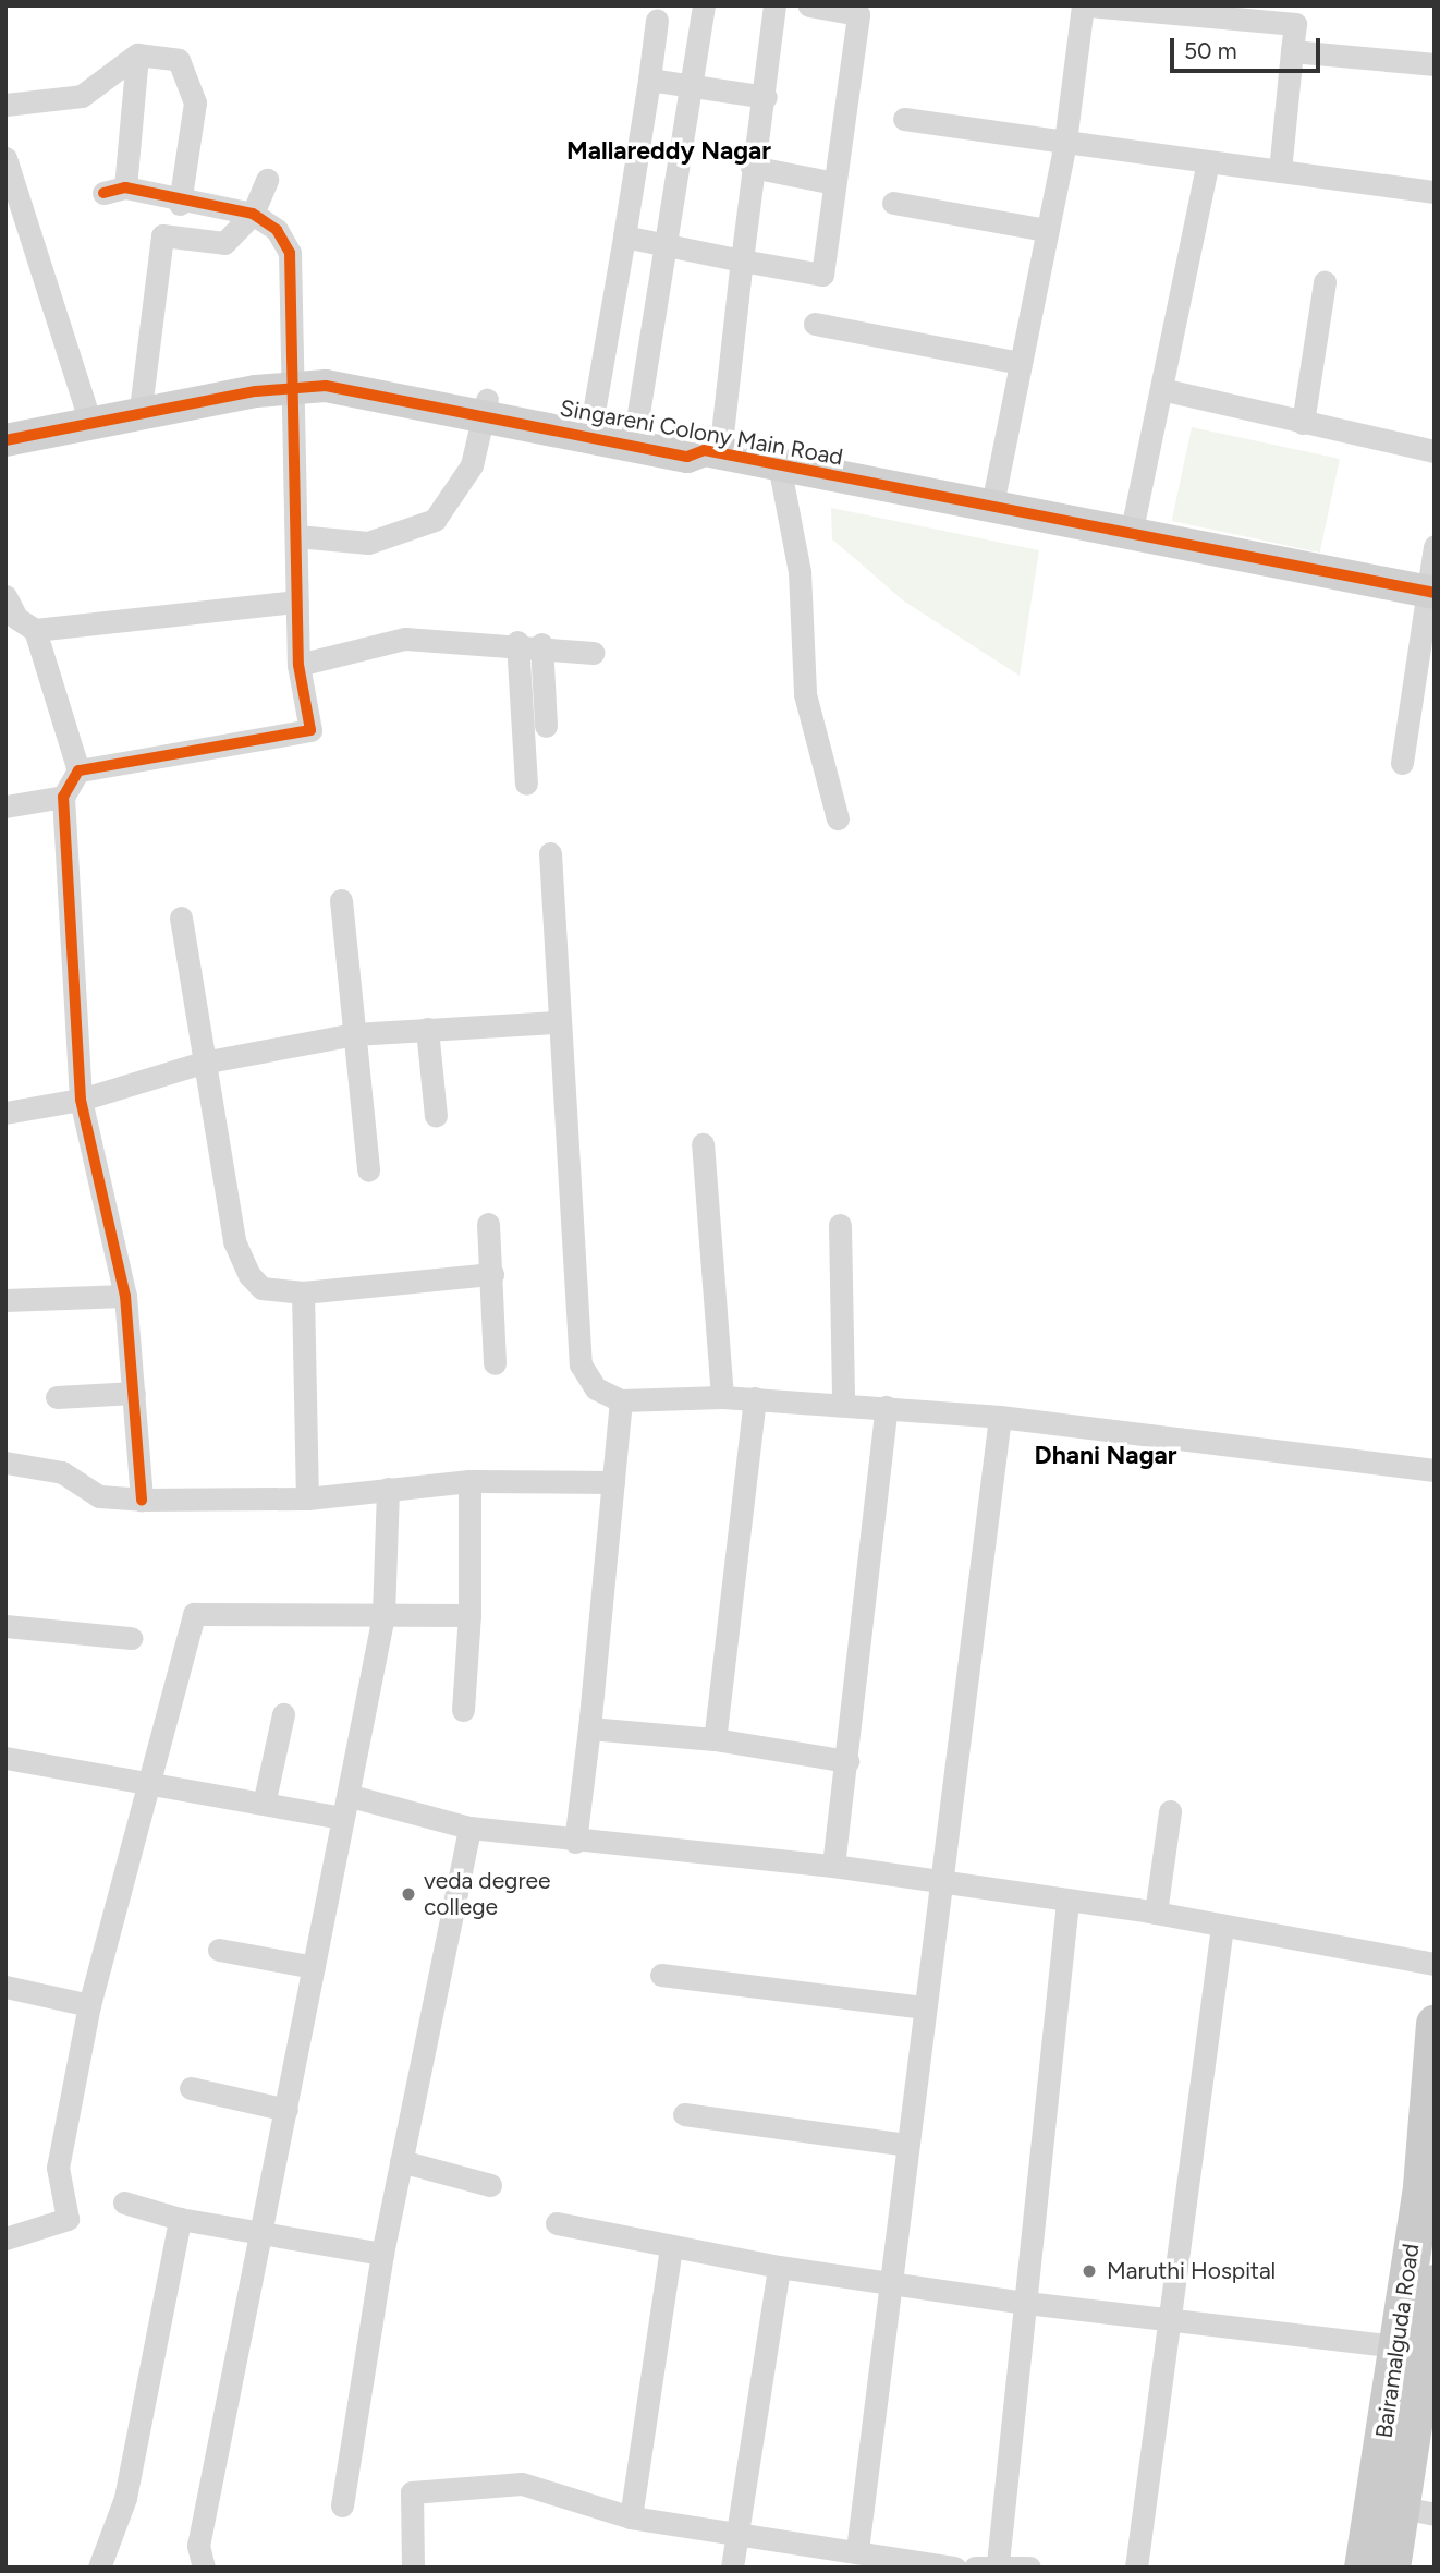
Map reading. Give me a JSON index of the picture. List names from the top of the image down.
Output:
{
  "streets": {
    "main road": ["Bairamalguda Road"],
    "street": ["Singareni Colony Main Road"]
  },
  "districts": ["Mallareddy Nagar", "Dhani Nagar"],
  "places": ["veda degree college", "Maruthi Hospital"],
  "scale_bar": "50 m"
}
